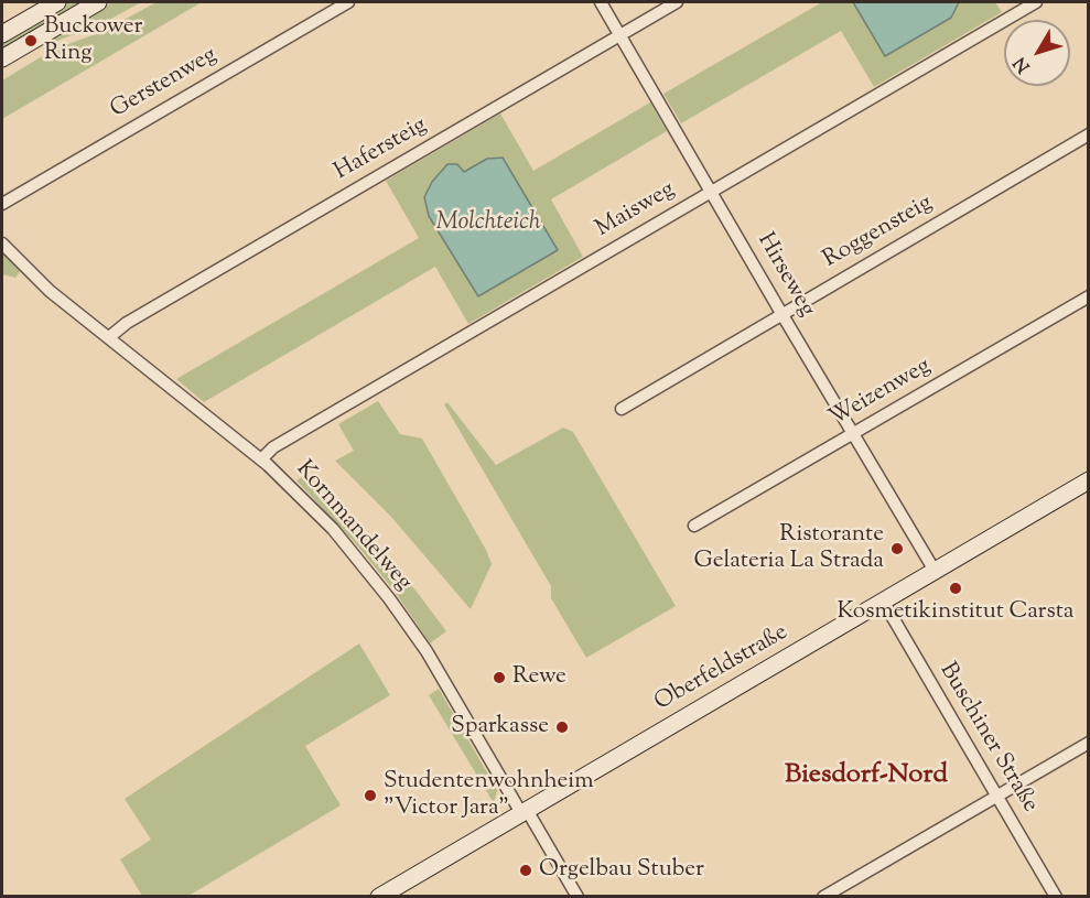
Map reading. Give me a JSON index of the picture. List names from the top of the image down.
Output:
{
  "streets": {
    "street": [
      "Gerstenweg",
      "Hafersteig",
      "Maisweg",
      "Roggensteig",
      "Hirseweg",
      "Weizenweg",
      "Kornmandelweg",
      "Oberfeldstraße",
      "Buschiner Straße"
    ]
  },
  "crossings": [
    ["Hafersteig", "Hirseweg"],
    ["Hafersteig", "Kornmandelweg"],
    ["Maisweg", "Hirseweg"],
    ["Maisweg", "Kornmandelweg"],
    ["Roggensteig", "Hirseweg"],
    ["Hirseweg", "Weizenweg"],
    ["Hirseweg", "Oberfeldstraße"],
    ["Kornmandelweg", "Oberfeldstraße"],
    ["Oberfeldstraße", "Buschiner Straße"]
  ],
  "districts": ["Biesdorf-Nord"],
  "water": ["Molchteich"],
  "places": [
    "Buckower Ring",
    "Ristorante Gelateria La Strada",
    "Kosmetikinstitut Carsta",
    "Rewe",
    "Sparkasse",
    "Studentenwohnheim \"Victor Jara\"",
    "Orgelbau Stuber"
  ],
  "north": "bottom left"
}
